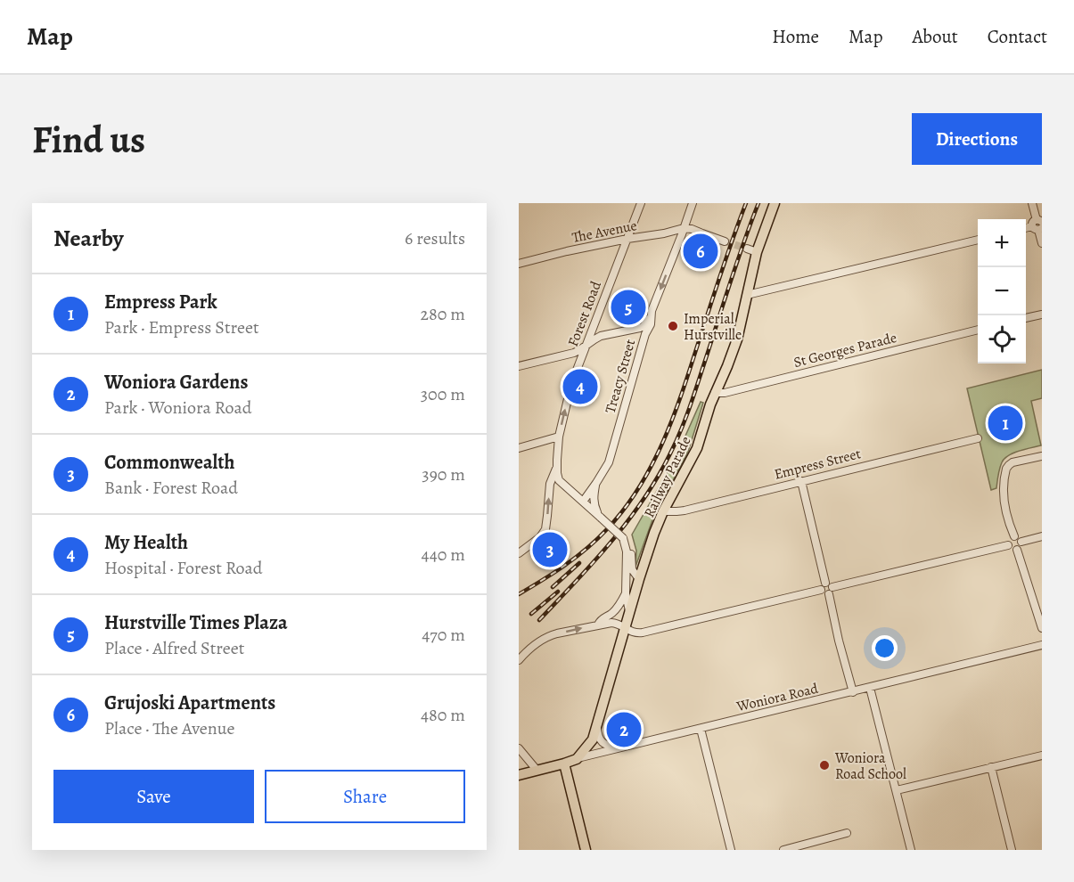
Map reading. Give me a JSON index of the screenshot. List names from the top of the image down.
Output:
{
  "streets": {
    "main road": ["Railway Parade", "Woniora Road"],
    "street": [
      "The Avenue",
      "Forest Road",
      "St Georges Parade",
      "Treacy Street",
      "Empress Street"
    ]
  },
  "crossings": [
    ["The Avenue", "Forest Road"],
    ["The Avenue", "Treacy Street"],
    ["St Georges Parade", "Railway Parade"],
    ["Empress Street", "Railway Parade"],
    ["Railway Parade", "Woniora Road"]
  ],
  "one_way": ["Forest Road"],
  "places": ["Imperial Hurstville", "Woniora Road School"],
  "page": {
    "header": "Map",
    "nav": [
      "Home",
      "Map",
      "About",
      "Contact"
    ],
    "buttons": [
      "Directions",
      ["Save", "Share"]
    ],
    "title": "Find us",
    "heading": ["Nearby", "6 results"],
    "map_buttons": ["+", "−"],
    "pins": [
      "6",
      "5",
      "4",
      "1",
      "3",
      "2"
    ],
    "list": [
      {
        "mark": "1",
        "name": "Empress Park",
        "note": "Park · Empress Street",
        "value": "280 m"
      },
      {
        "mark": "2",
        "name": "Woniora Gardens",
        "note": "Park · Woniora Road",
        "value": "300 m"
      },
      {
        "mark": "3",
        "name": "Commonwealth",
        "note": "Bank · Forest Road",
        "value": "390 m"
      },
      {
        "mark": "4",
        "name": "My Health",
        "note": "Hospital · Forest Road",
        "value": "440 m"
      },
      {
        "mark": "5",
        "name": "Hurstville Times Plaza",
        "note": "Place · Alfred Street",
        "value": "470 m"
      },
      {
        "mark": "6",
        "name": "Grujoski Apartments",
        "note": "Place · The Avenue",
        "value": "480 m"
      }
    ]
  }
}
